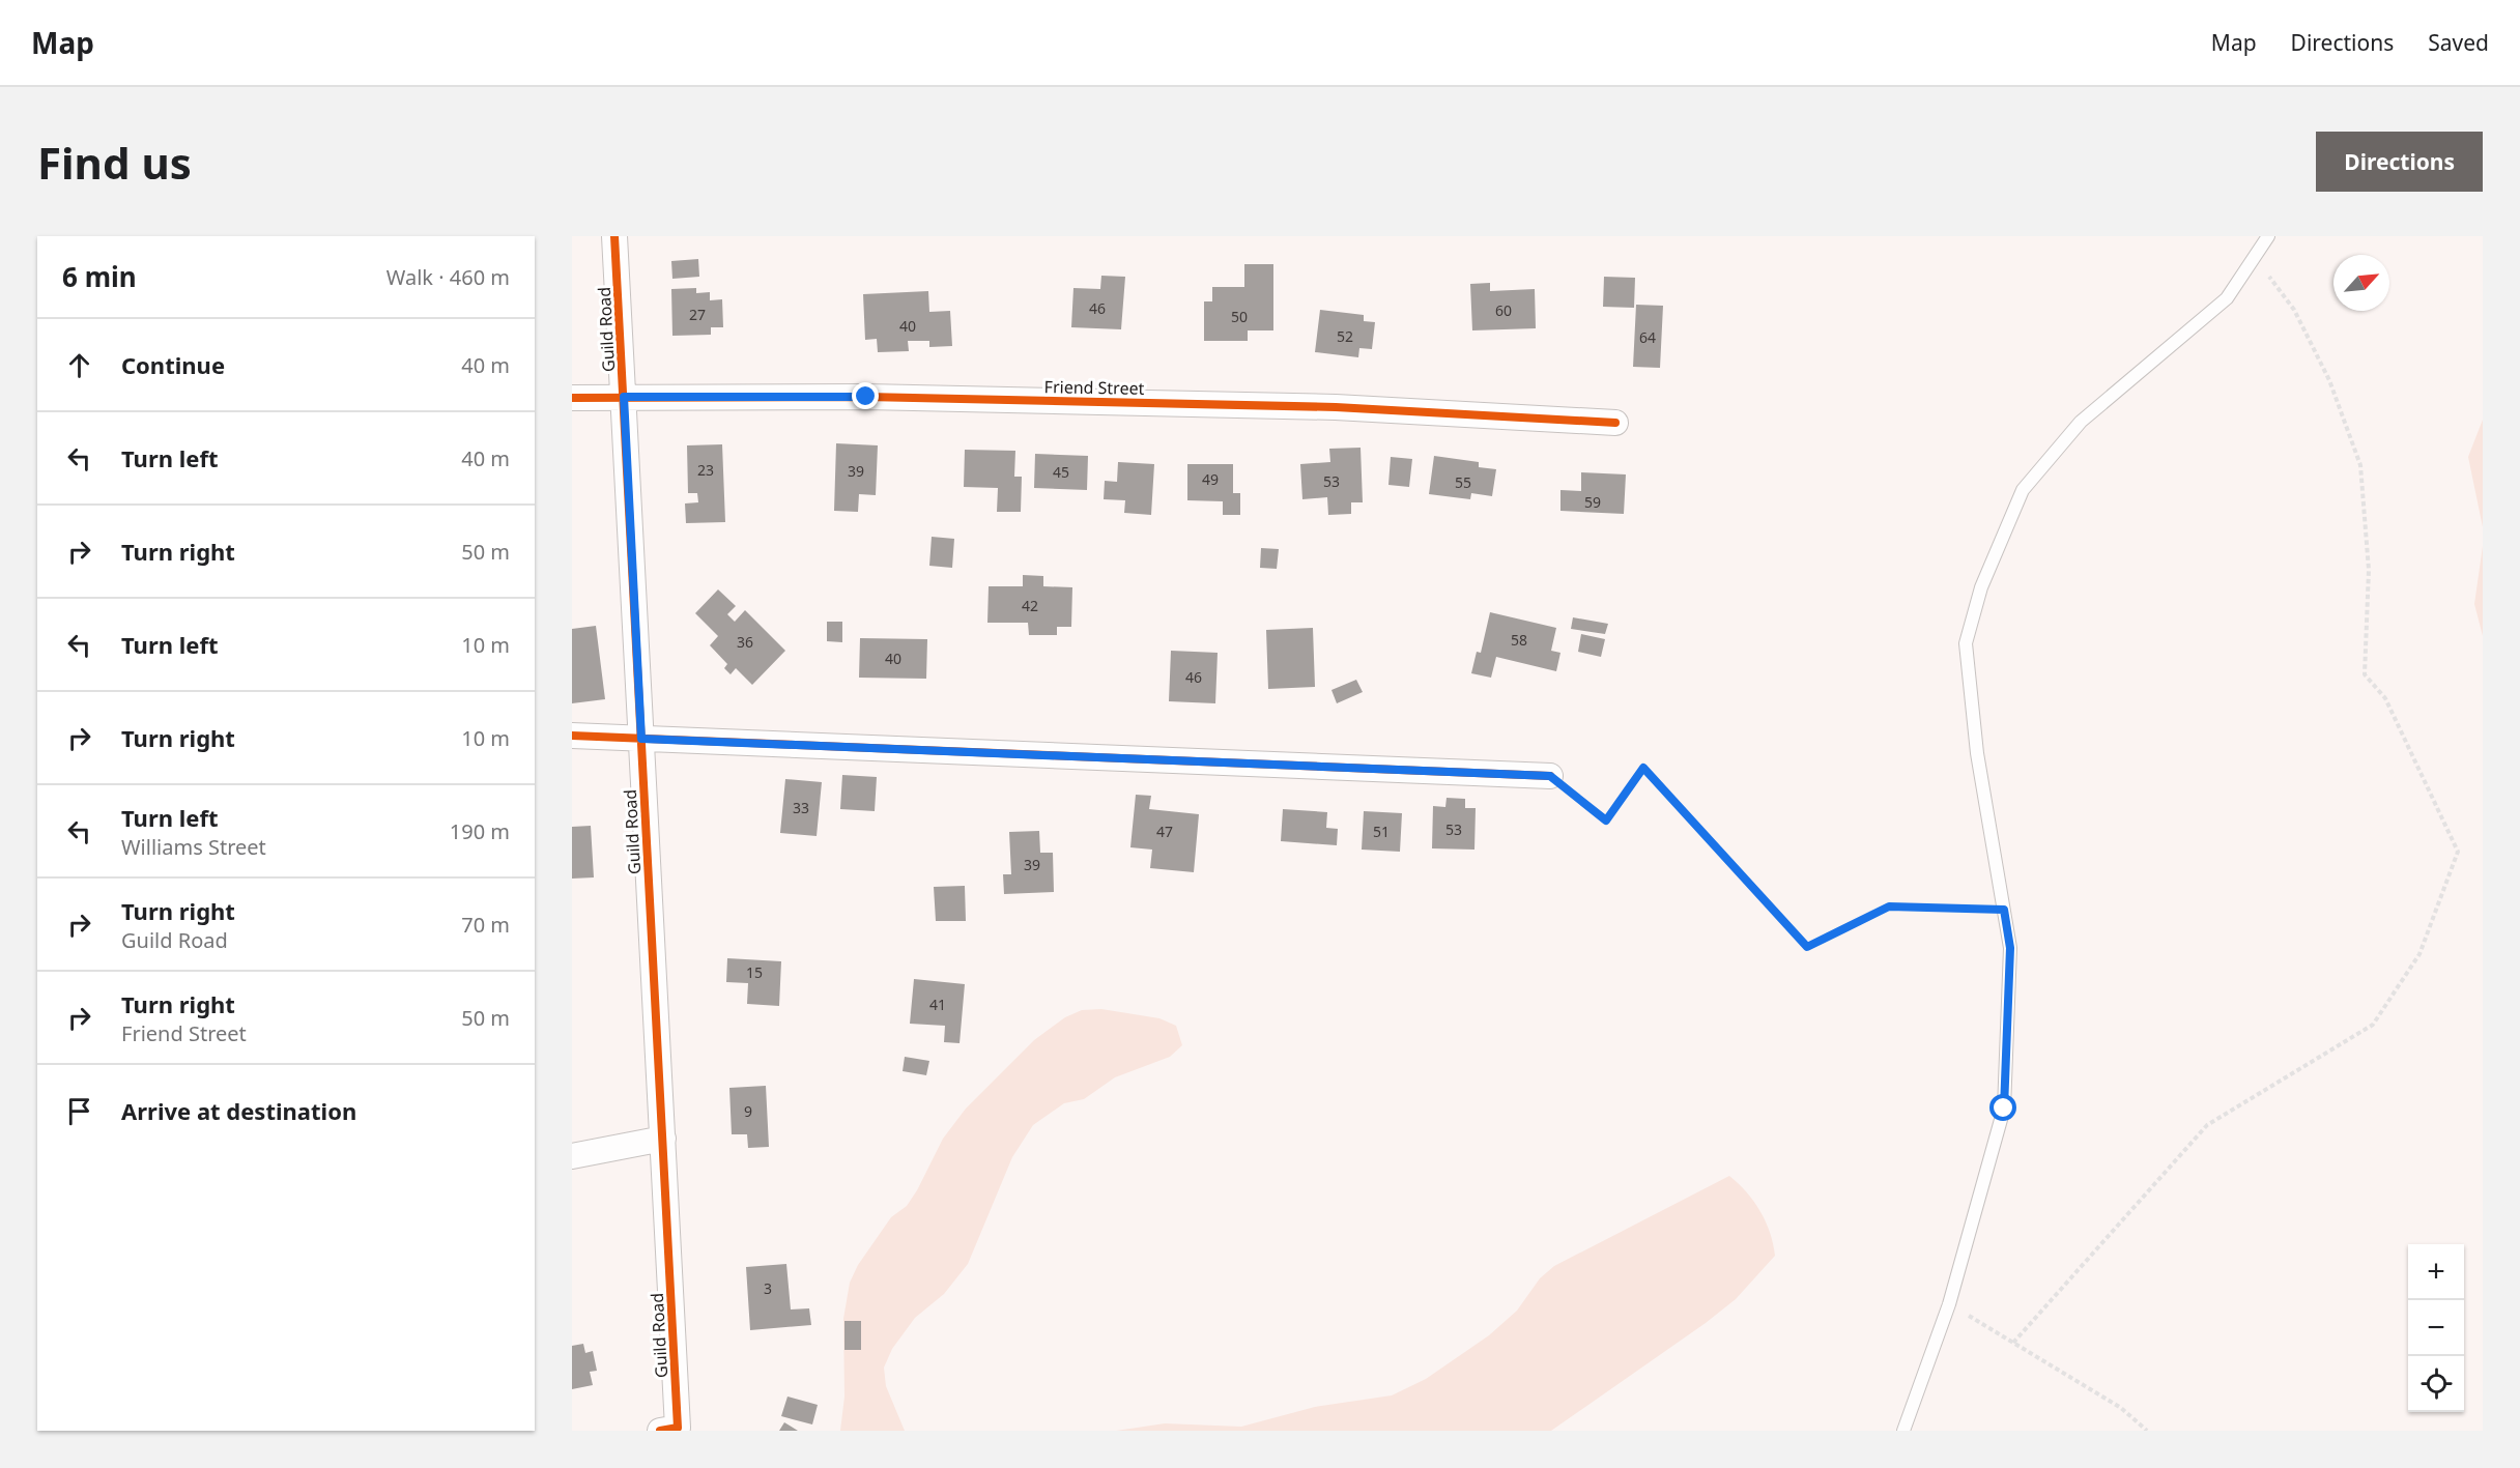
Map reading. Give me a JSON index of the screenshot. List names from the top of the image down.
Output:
{
  "streets": {
    "street": ["Guild Road", "Friend Street"]
  },
  "crossings": [
    ["Guild Road", "Friend Street"]
  ],
  "house_numbers": [
    "46",
    "60",
    "27",
    "50",
    "40",
    "52",
    "64",
    "23",
    "39",
    "45",
    "49",
    "53",
    "55",
    "59",
    "42",
    "58",
    "36",
    "40",
    "46",
    "33",
    "53",
    "47",
    "51",
    "39",
    "15",
    "41",
    "9",
    "3"
  ],
  "north": "top right",
  "page": {
    "header": "Map",
    "nav": ["Map", "Directions", "Saved"],
    "buttons": "Directions",
    "title": "Find us",
    "heading": ["6 min", "Walk · 460 m"],
    "list": [
      ["Continue", "40 m"],
      ["Turn left", "40 m"],
      ["Turn right", "50 m"],
      ["Turn left", "10 m"],
      ["Turn right", "10 m"],
      ["Turn left", "Williams Street", "190 m"],
      ["Turn right", "Guild Road", "70 m"],
      ["Turn right", "Friend Street", "50 m"],
      "Arrive at destination"
    ],
    "map_buttons": ["+", "−"]
  }
}
